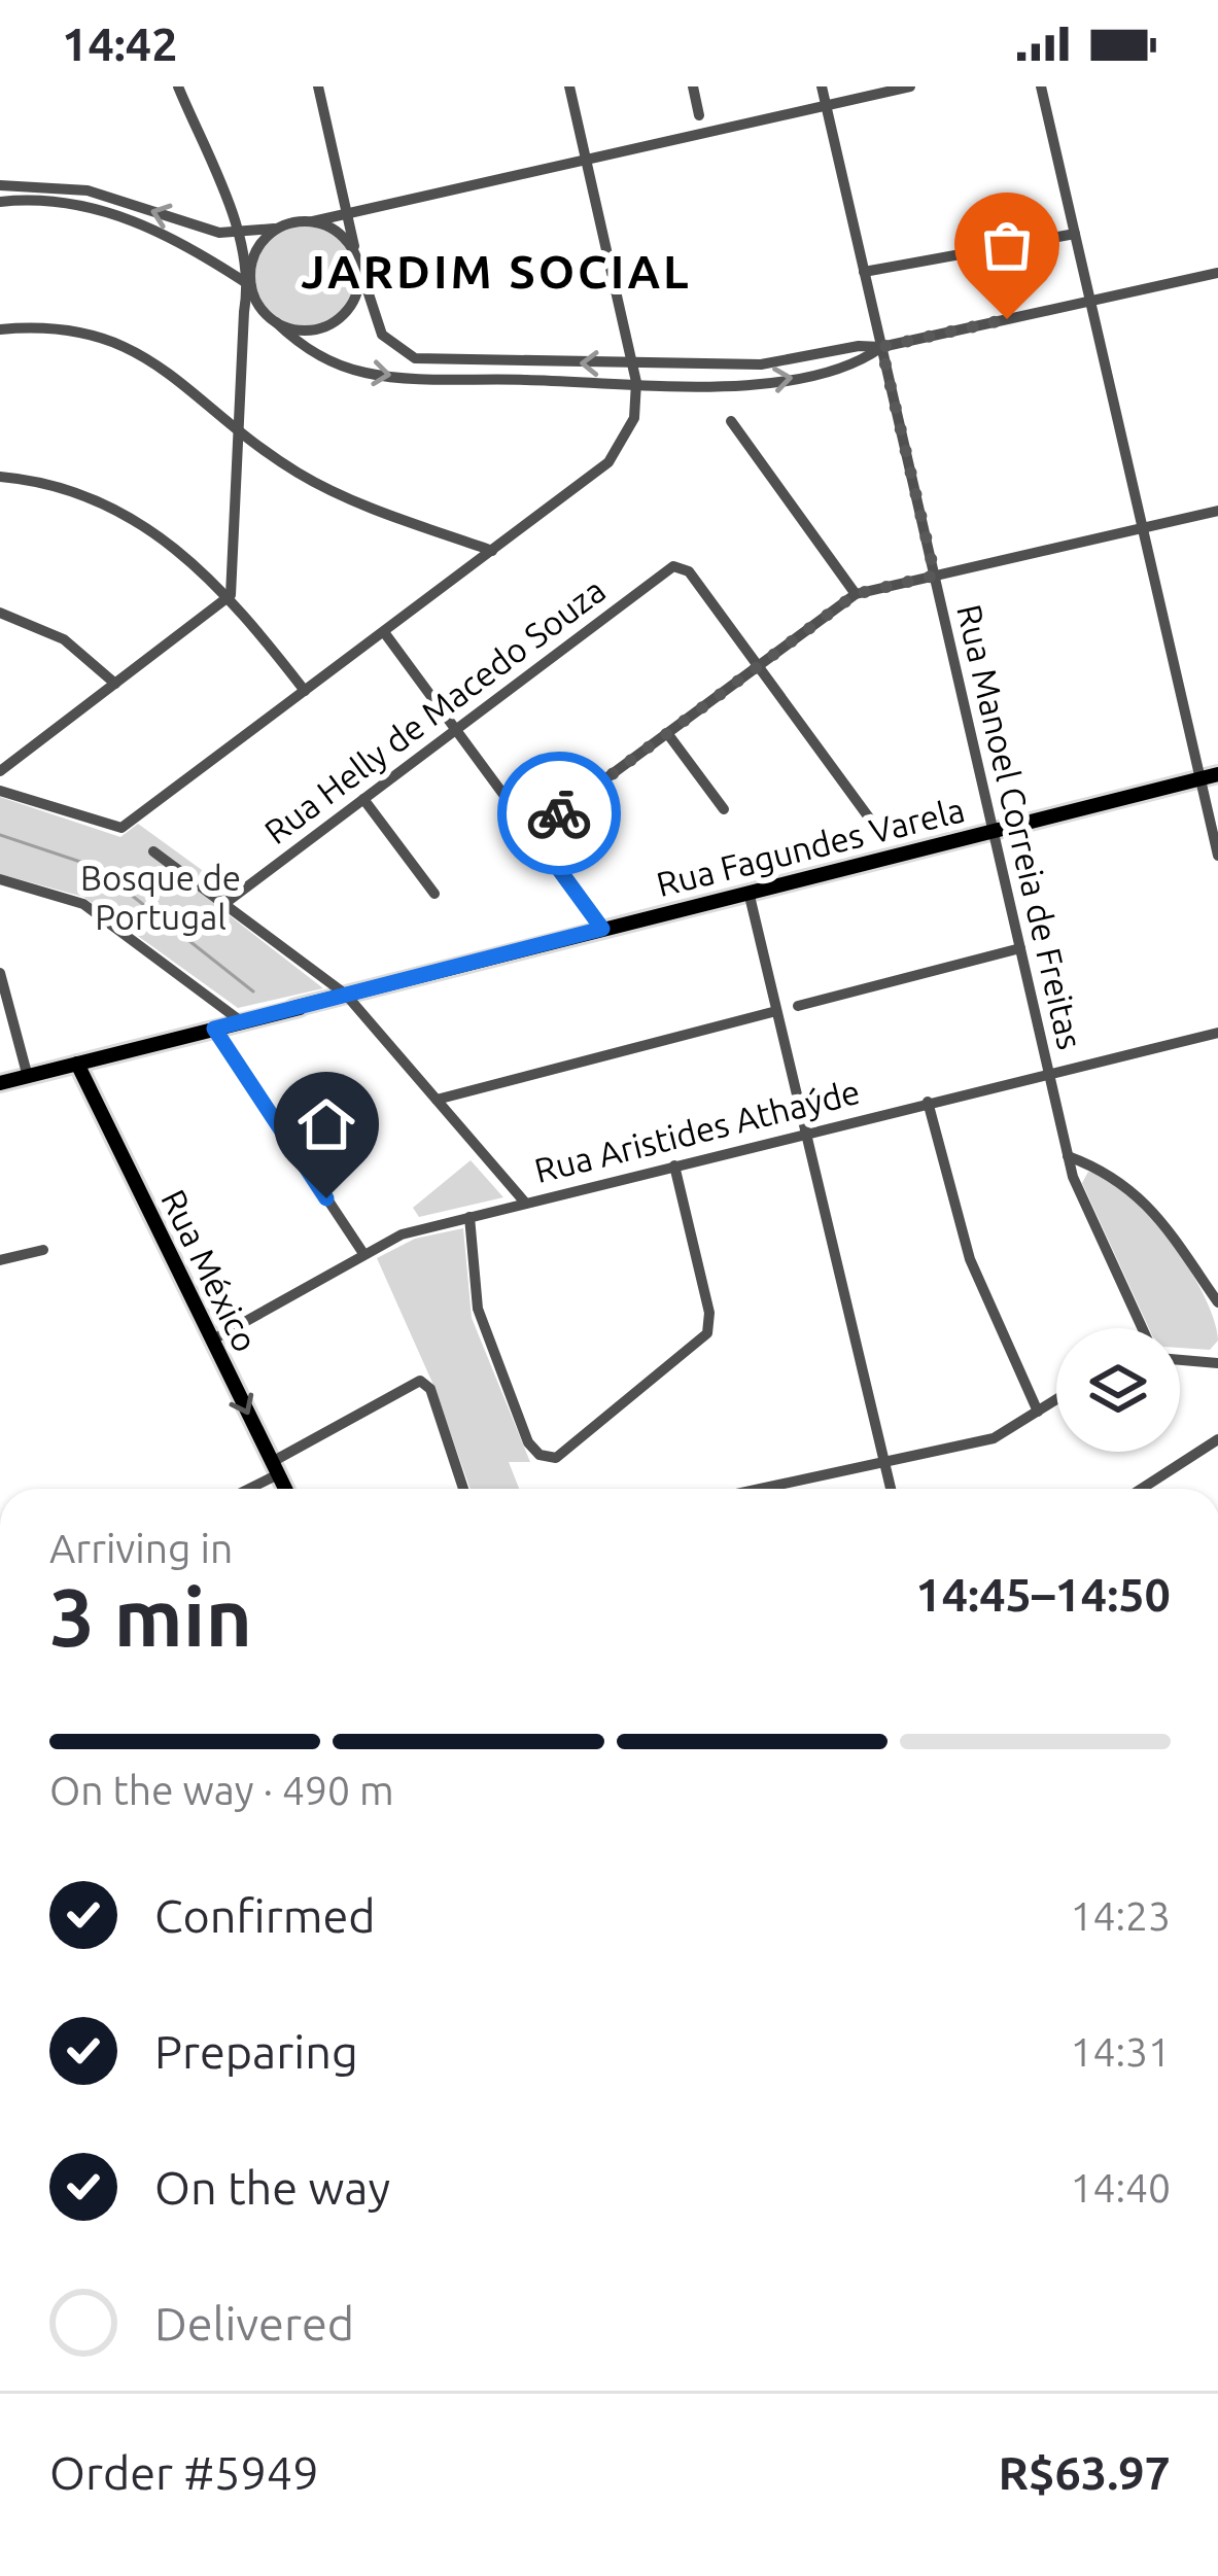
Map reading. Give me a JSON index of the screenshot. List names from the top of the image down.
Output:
{
  "streets": {
    "main road": ["Rua Fagundes Varela", "Rua México"],
    "street": ["Rua Helly de Macedo Souza", "Rua Manoel Correia de Freitas", "Rua Aristides Athaýde"]
  },
  "crossings": [
    ["Rua Manoel Correia de Freitas", "Rua Fagundes Varela"],
    ["Rua Manoel Correia de Freitas", "Rua Aristides Athaýde"],
    ["Rua Fagundes Varela", "Rua México"],
    ["Rua Aristides Athaýde", "Rua México"]
  ],
  "districts": ["JARDIM SOCIAL"],
  "parks": ["Bosque de Portugal"],
  "page": {
    "status": "14:42",
    "heading": ["3 min", "Arriving in", "14:45–14:50"],
    "panel": ["Order #5949", "R$63.97"],
    "bar": "On the way · 490 m",
    "list": [
      ["Confirmed", "14:23"],
      ["Preparing", "14:31"],
      ["On the way", "14:40"],
      "Delivered"
    ]
  }
}
